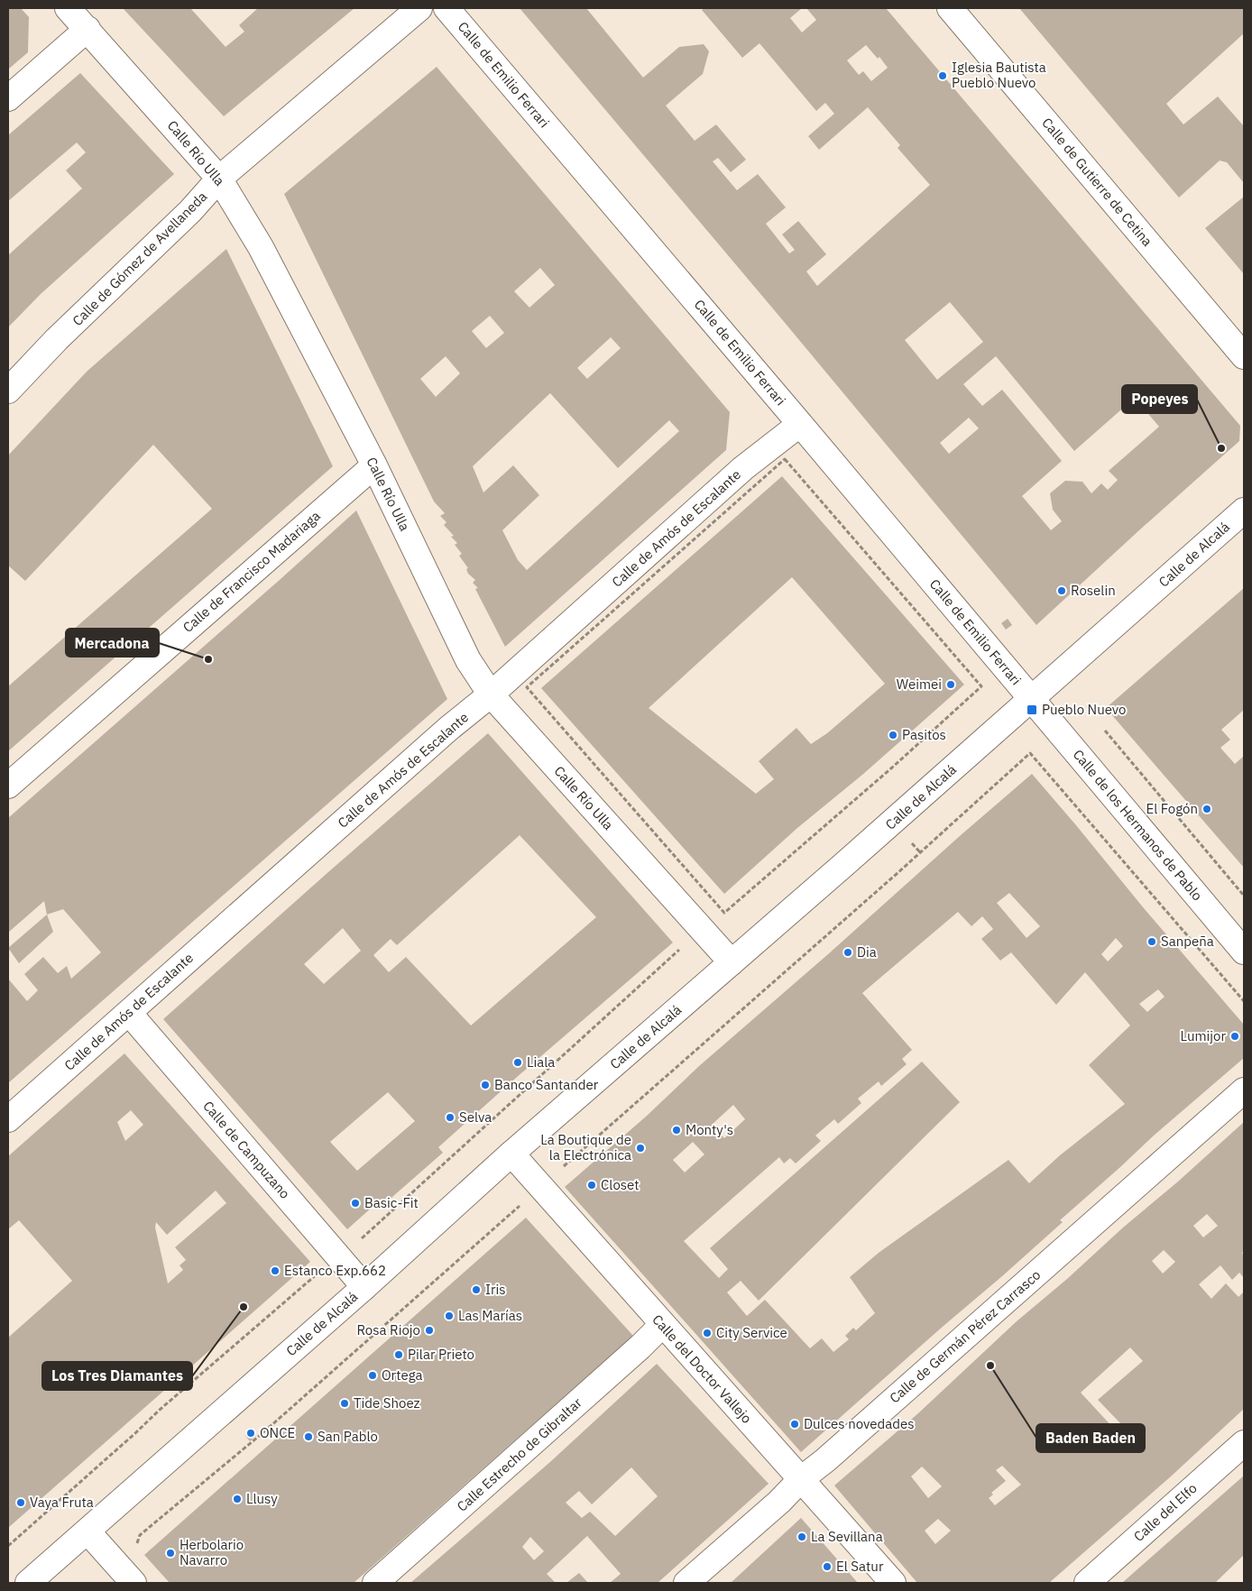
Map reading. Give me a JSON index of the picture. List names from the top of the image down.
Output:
{
  "streets": {
    "street": [
      "Calle de Emilio Ferrari",
      "Calle Río Ulla",
      "Calle de Gutierre de Cetina",
      "Calle de Gómez de Avellaneda",
      "Calle de Amós de Escalante",
      "Calle de Alcalá",
      "Calle de Francisco Madariaga",
      "Calle de los Hermanos de Pablo",
      "Calle de Campuzano",
      "Calle de Germán Pérez Carrasco",
      "Calle del Doctor Vallejo",
      "Calle Estrecho de Gibraltar",
      "Calle del Elfo"
    ]
  },
  "crossings": [
    ["Calle de Emilio Ferrari", "Calle de Amós de Escalante"],
    ["Calle de Emilio Ferrari", "Calle de Alcalá"],
    ["Calle de Emilio Ferrari", "Calle de los Hermanos de Pablo"],
    ["Calle Río Ulla", "Calle de Gómez de Avellaneda"],
    ["Calle Río Ulla", "Calle de Amós de Escalante"],
    ["Calle Río Ulla", "Calle de Alcalá"],
    ["Calle Río Ulla", "Calle de Francisco Madariaga"],
    ["Calle de Amós de Escalante", "Calle de Campuzano"],
    ["Calle de Alcalá", "Calle de los Hermanos de Pablo"],
    ["Calle de Alcalá", "Calle de Campuzano"],
    ["Calle de Alcalá", "Calle del Doctor Vallejo"],
    ["Calle de Germán Pérez Carrasco", "Calle del Doctor Vallejo"],
    ["Calle del Doctor Vallejo", "Calle Estrecho de Gibraltar"]
  ],
  "places": {
    "other": [
      "Iglesia Bautista Pueblo Nuevo",
      "Popeyes",
      "Roselin",
      "Mercadona",
      "Weimei",
      "Pasitos",
      "El Fogón",
      "Sanpeña",
      "Dia",
      "Lumijor",
      "Liala",
      "Banco Santander",
      "Selva",
      "Monty's",
      "La Boutique de la Electrónica",
      "Closet",
      "Basic-Fit",
      "Estanco Exp.662",
      "Iris",
      "Los Tres Diamantes",
      "Las Marías",
      "Rosa Riojo",
      "City Service",
      "Pilar Prieto",
      "Baden Baden",
      "Ortega",
      "Tide Shoez",
      "Dulces novedades",
      "ONCE",
      "San Pablo",
      "Llusy",
      "Vaya Fruta",
      "La Sevillana",
      "Herbolario Navarro",
      "El Satur"
    ],
    "transit": ["Pueblo Nuevo"]
  }
}
